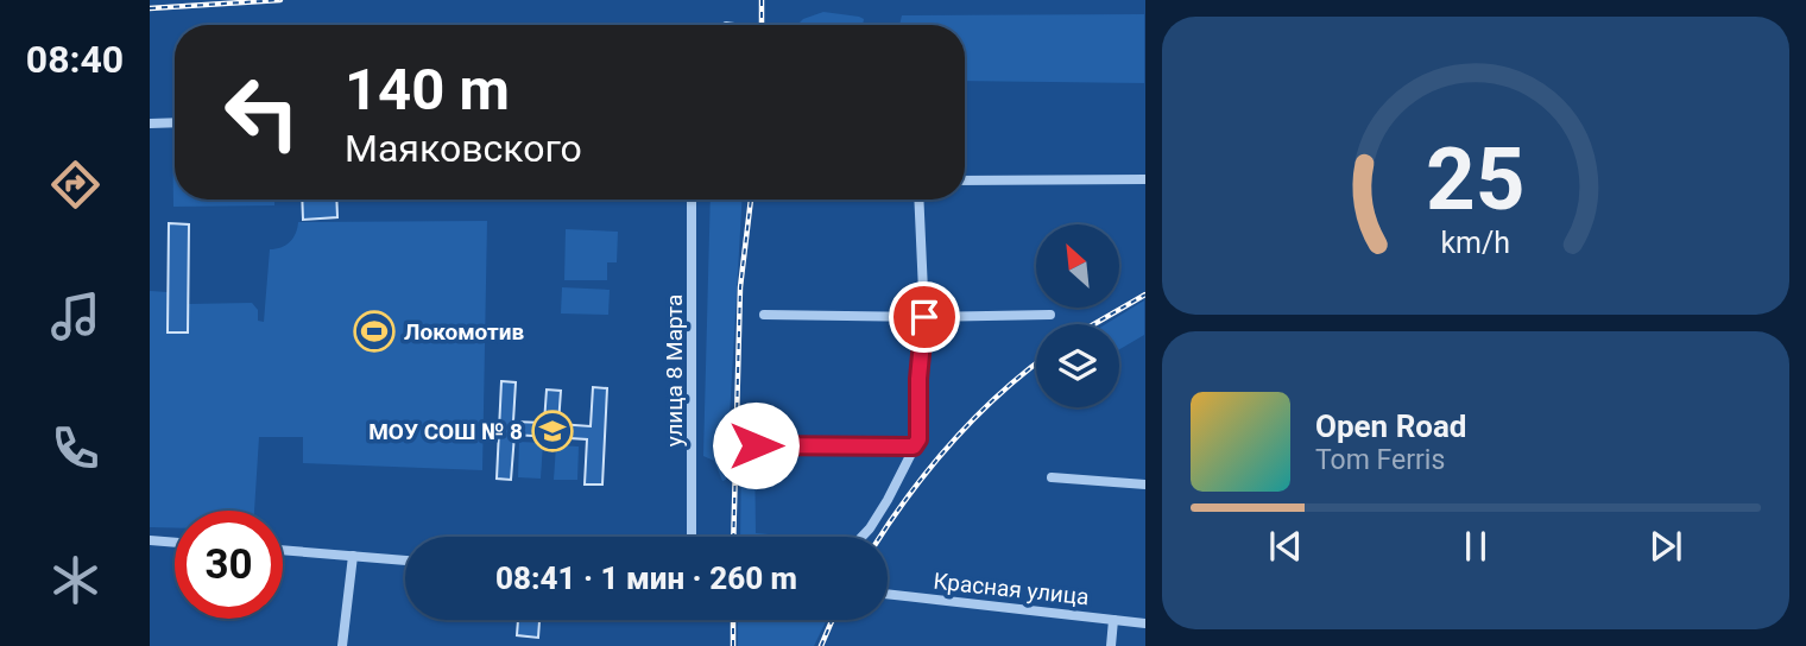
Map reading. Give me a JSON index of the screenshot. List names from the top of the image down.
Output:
{
  "streets": {
    "street": ["улица 8 Марта", "Красная улица"]
  },
  "places": {
    "sports": ["Локомотив"],
    "school or university": ["МОУ СОШ № 8"]
  },
  "north": "top left",
  "page": {
    "tabs": "08:40",
    "turn": ["140 m", "Маяковского"],
    "song": ["Open Road", "Tom Ferris"],
    "limit": "30",
    "trip": "08:41 · 1 мин · 260 m",
    "gauge": ["25", "km/h"]
  }
}
